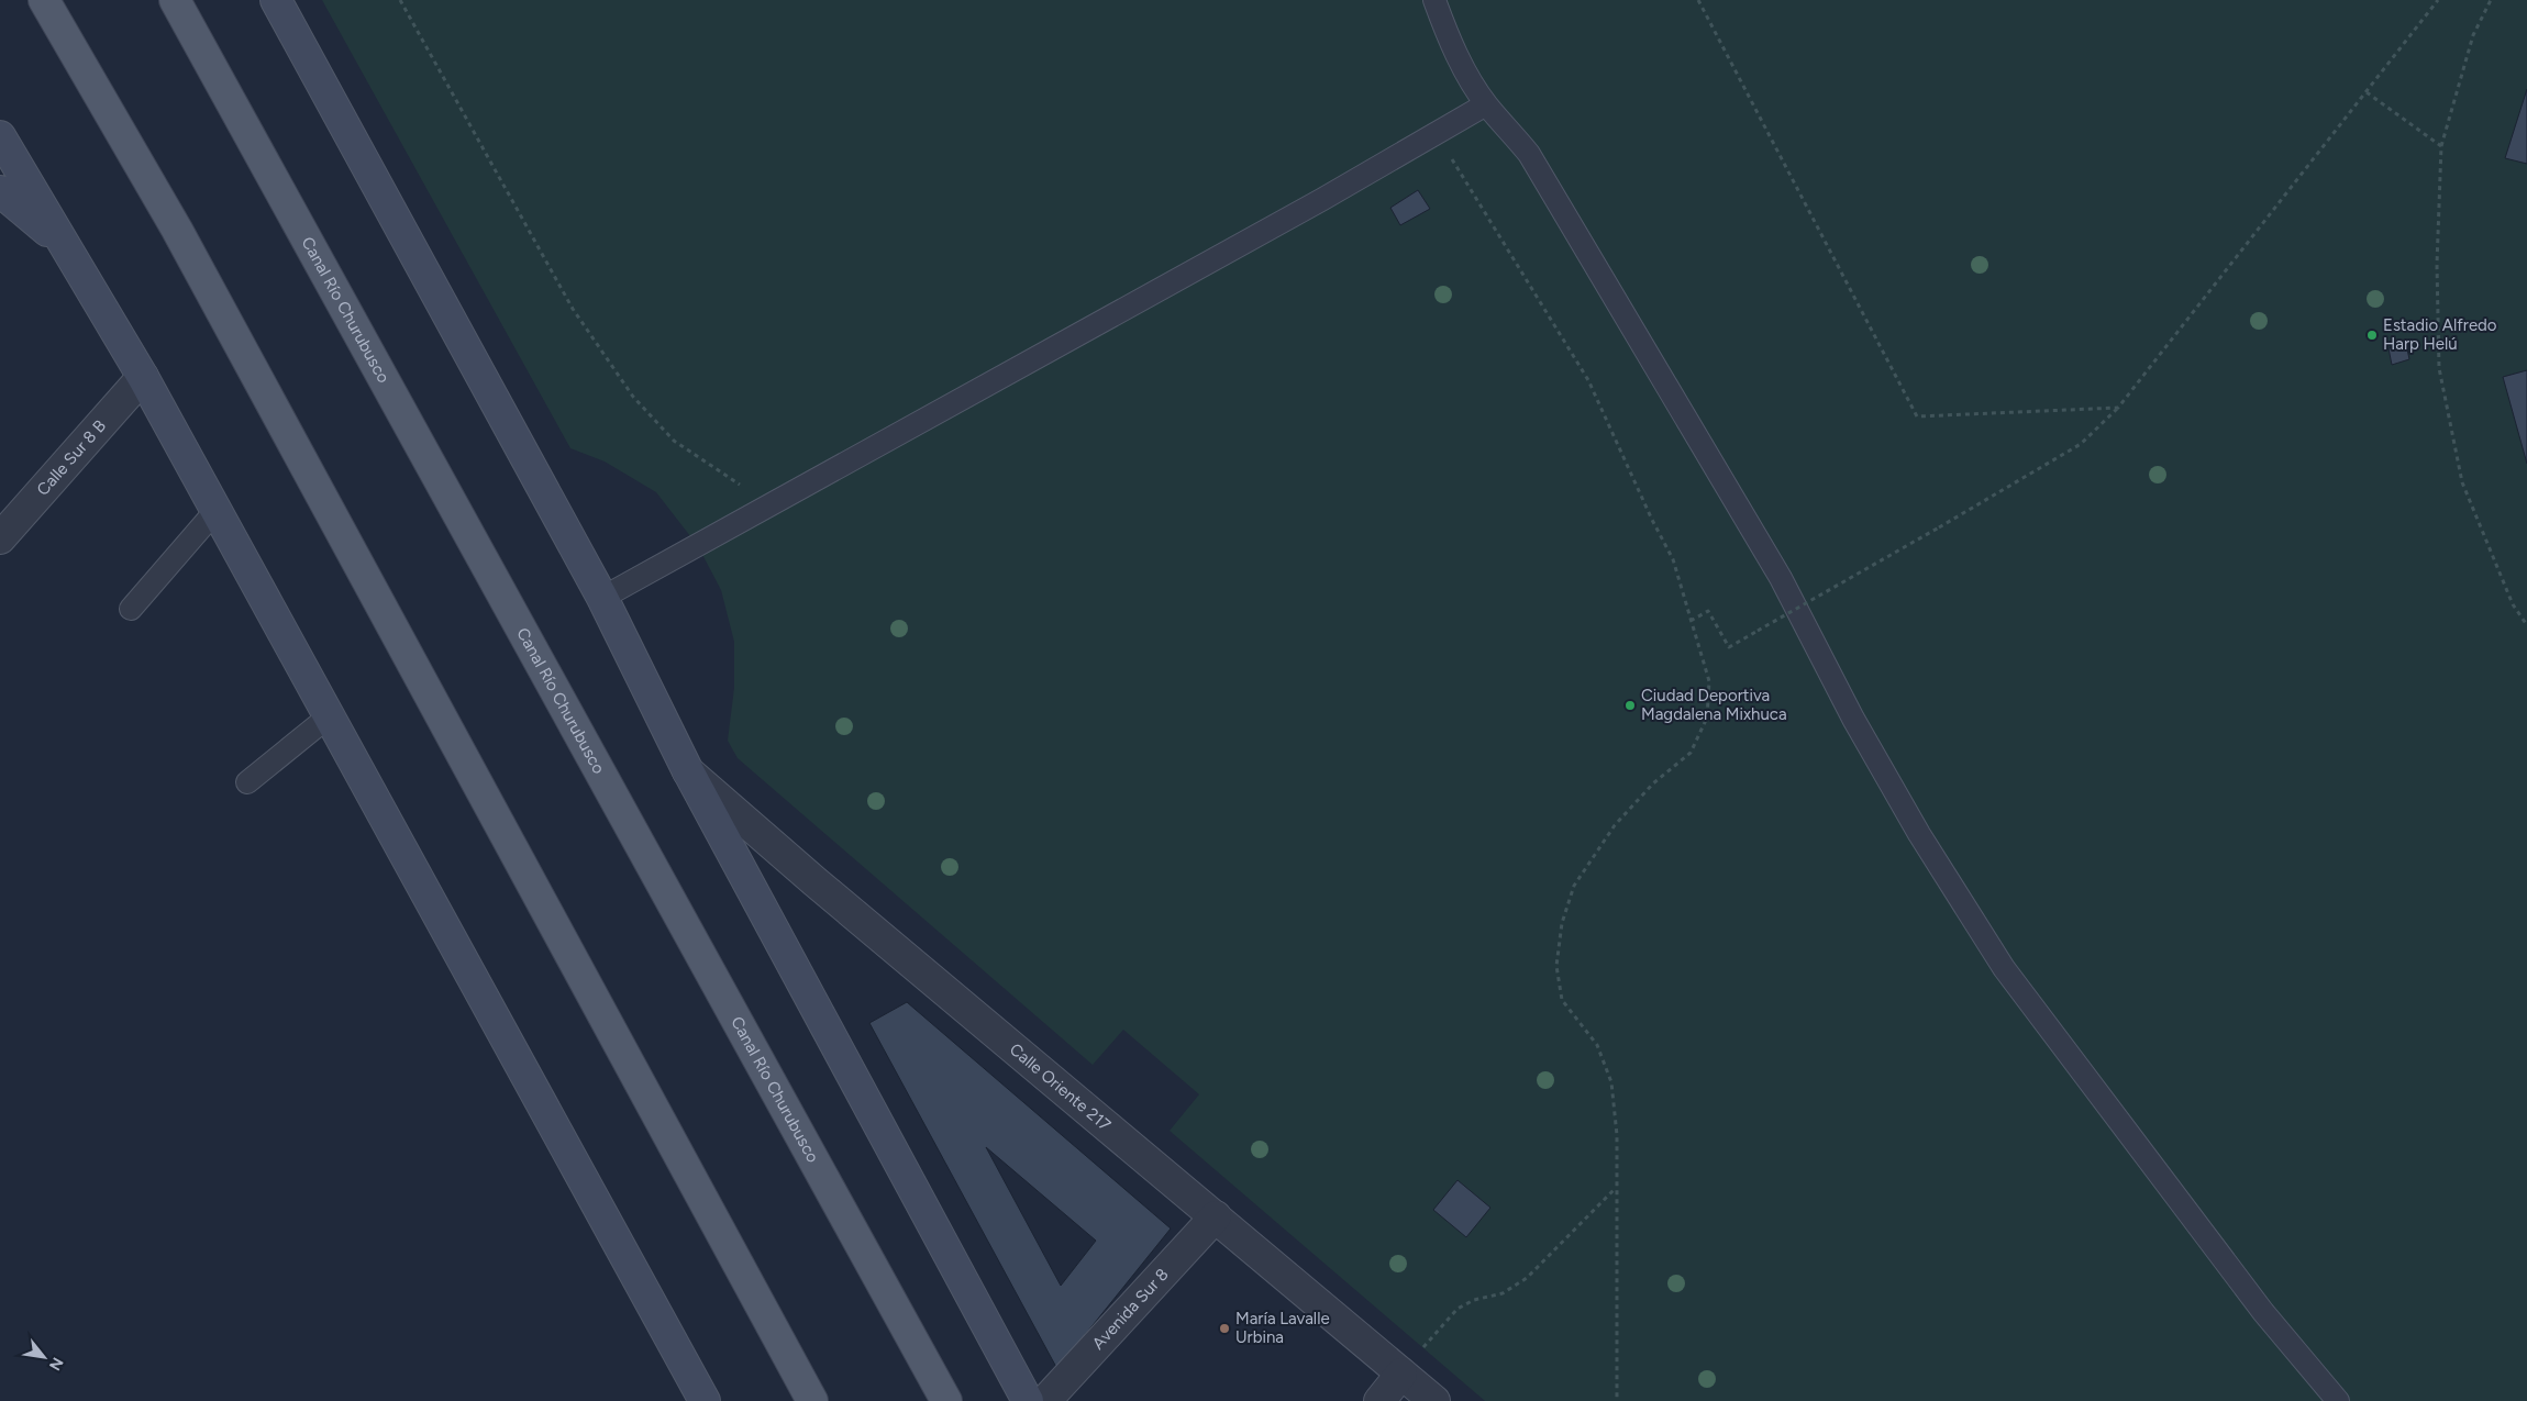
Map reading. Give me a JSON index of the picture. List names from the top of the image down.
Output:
{
  "streets": {
    "main road": ["Canal Río Churubusco"],
    "street": ["Calle Sur 8 B", "Calle Oriente 217", "Avenida Sur 8"]
  },
  "crossings": [
    ["Calle Oriente 217", "Avenida Sur 8"]
  ],
  "places": ["Estadio Alfredo Harp Helú", "Ciudad Deportiva Magdalena Mixhuca", "María Lavalle Urbina"],
  "north": "bottom right"
}
